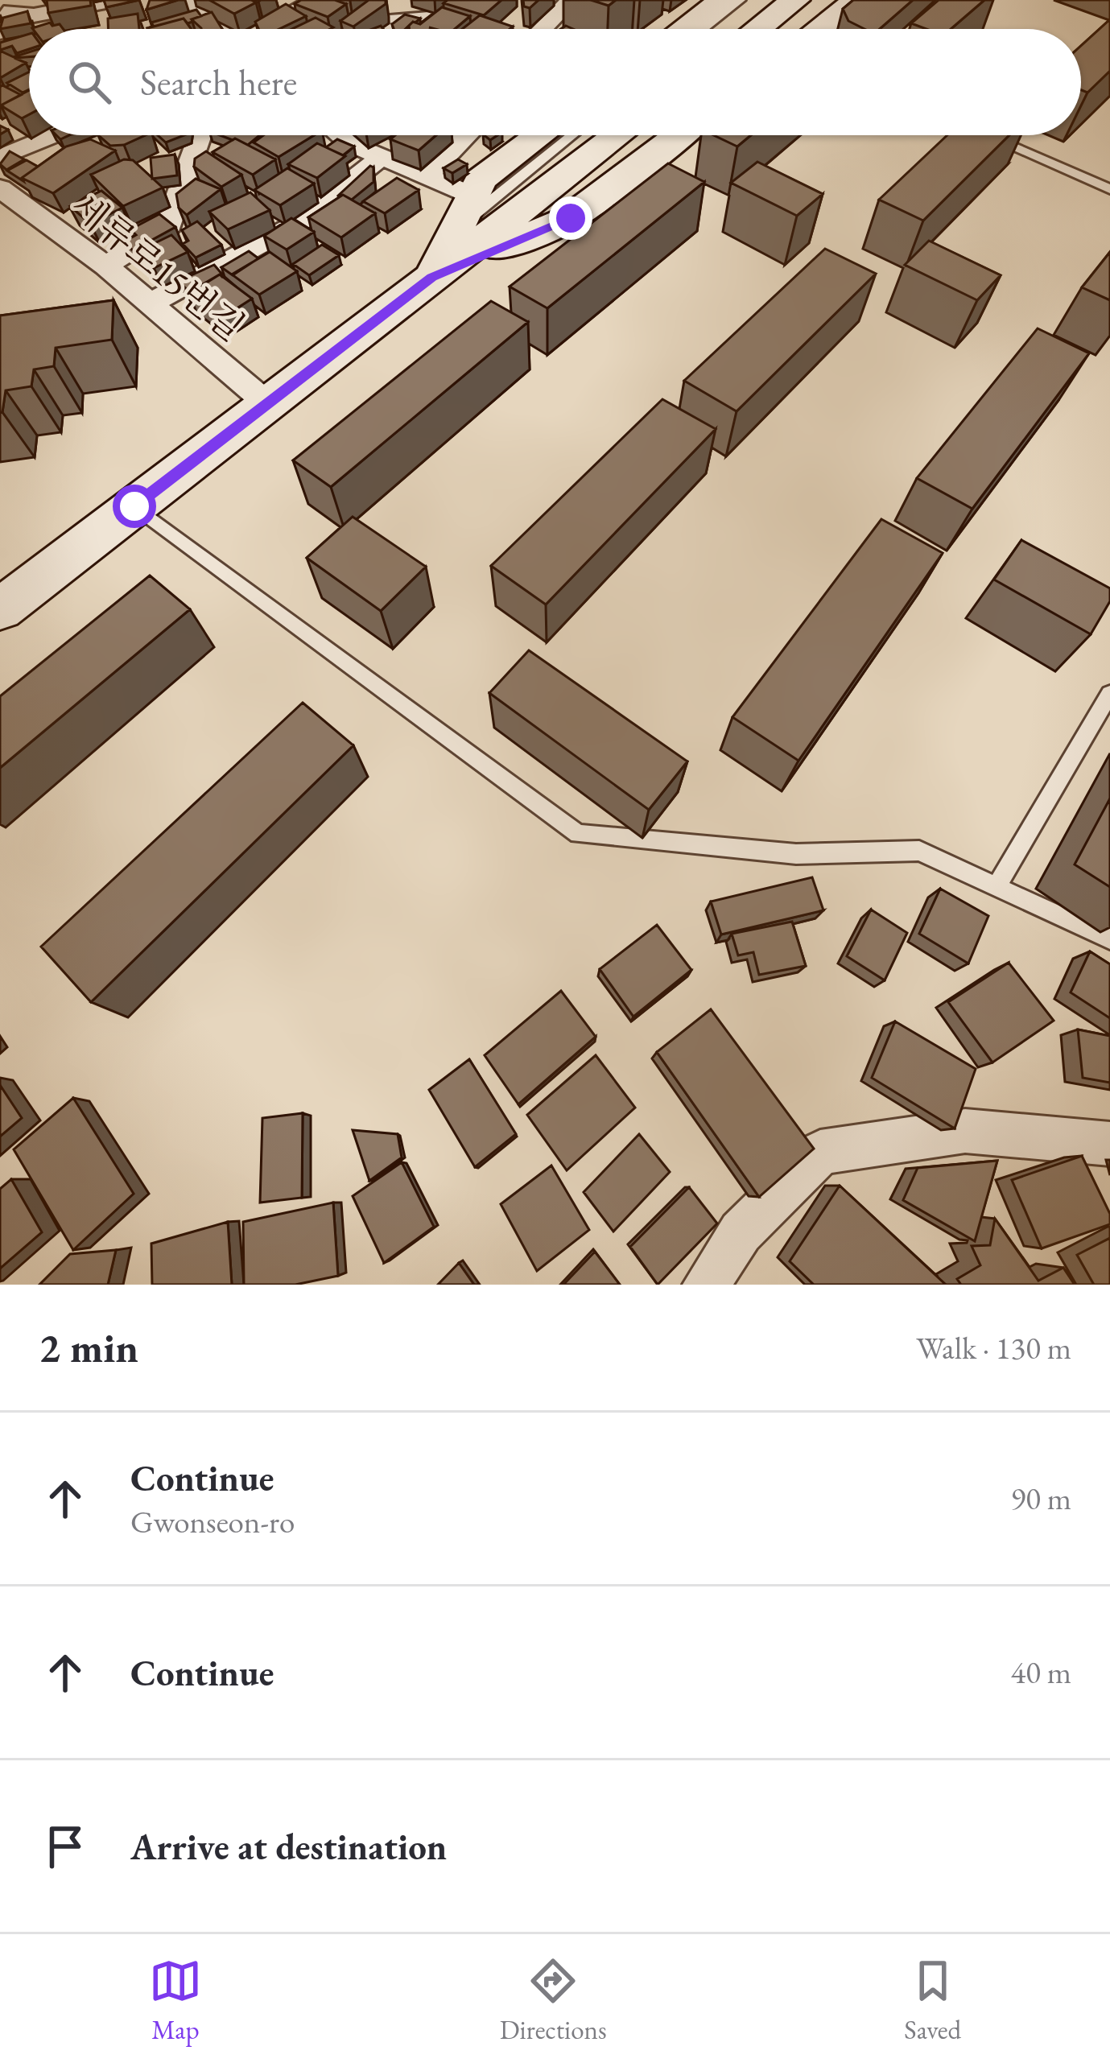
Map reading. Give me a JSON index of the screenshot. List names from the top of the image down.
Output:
{
  "streets": {
    "street": ["세류로15번길"]
  },
  "page": {
    "search": "Search here",
    "heading": ["2 min", "Walk · 130 m"],
    "list": [
      ["Continue", "Gwonseon-ro", "90 m"],
      ["Continue", "40 m"],
      "Arrive at destination"
    ],
    "nav": ["Map", "Directions", "Saved"]
  }
}
